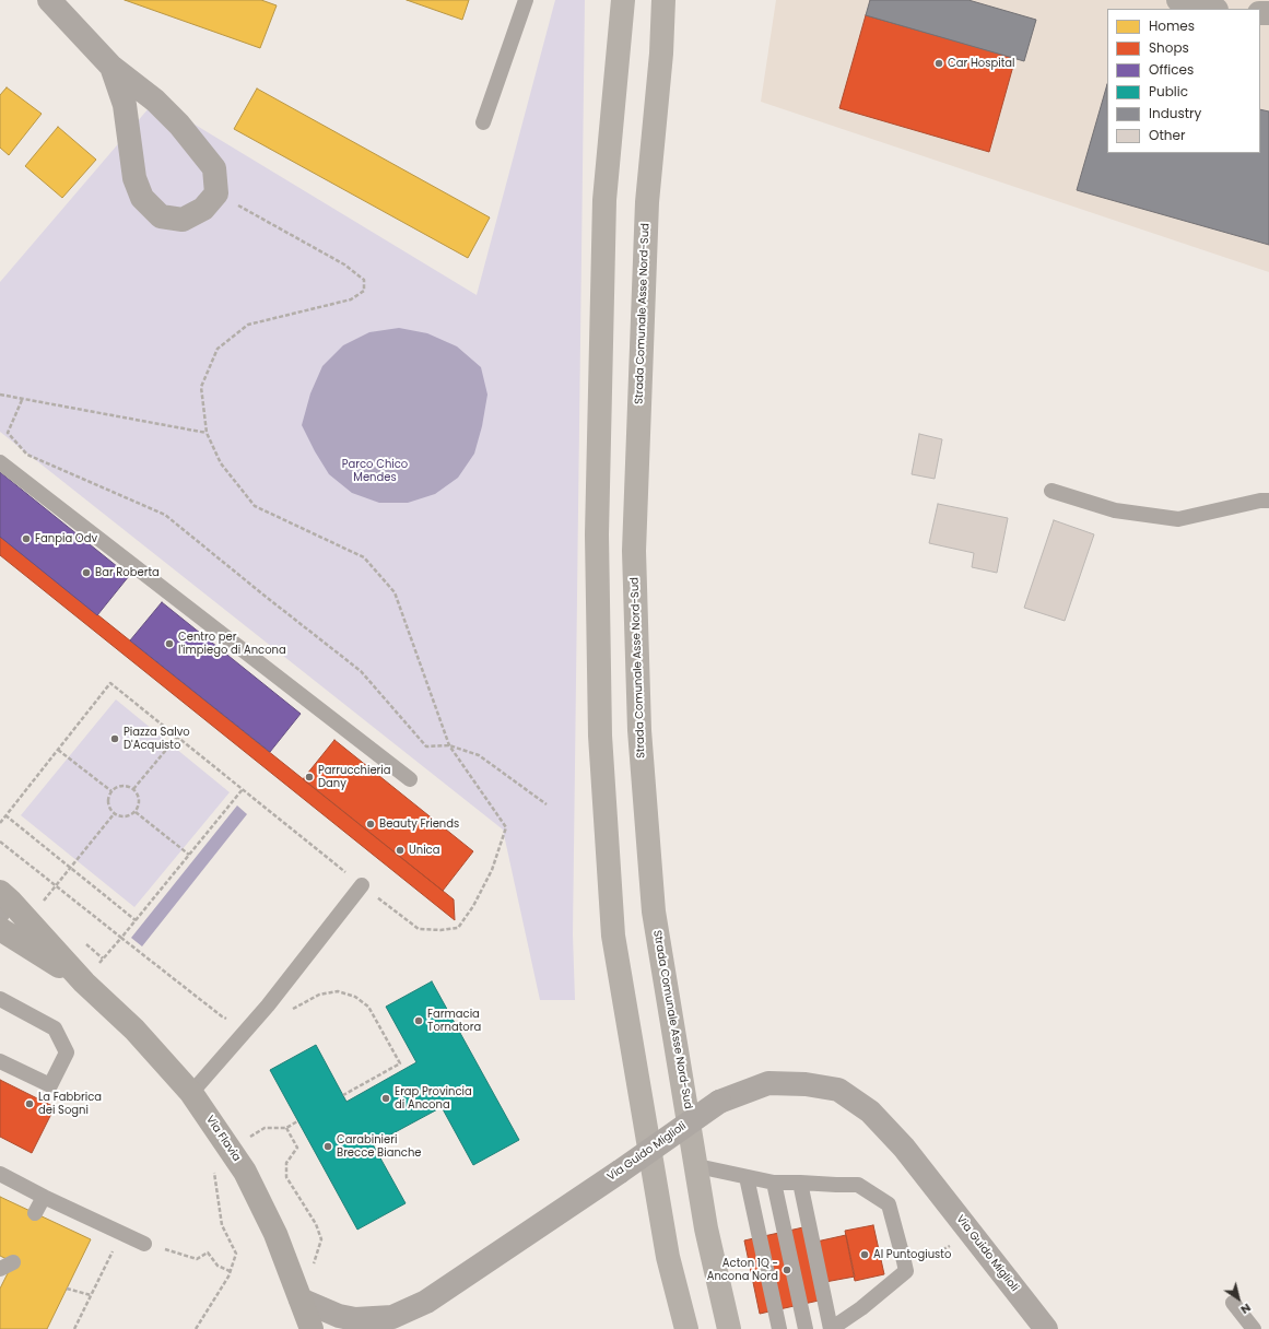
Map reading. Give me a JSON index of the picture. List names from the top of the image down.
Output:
{
  "streets": {
    "highway": ["Strada Comunale Asse Nord-Sud"],
    "street": ["Via Flavia", "Via Guido Miglioli"]
  },
  "crossings": [
    ["Via Flavia", "Via Guido Miglioli"]
  ],
  "parks": ["Parco Chico Mendes"],
  "places": [
    "Car Hospital",
    "Fanpia Odv",
    "Bar Roberta",
    "Centro per l'impiego di Ancona",
    "Piazza Salvo D'Acquisto",
    "Parrucchieria Dany",
    "Beauty Friends",
    "Unica",
    "Farmacia Tornatora",
    "Erap Provincia di Ancona",
    "La Fabbrica dei Sogni",
    "Carabinieri Brecce Bianche",
    "Al Puntogiusto",
    "Acton 1Q - Ancona Nord"
  ],
  "legend": [
    "Homes",
    "Shops",
    "Offices",
    "Public",
    "Industry",
    "Other"
  ],
  "north": "bottom right"
}
